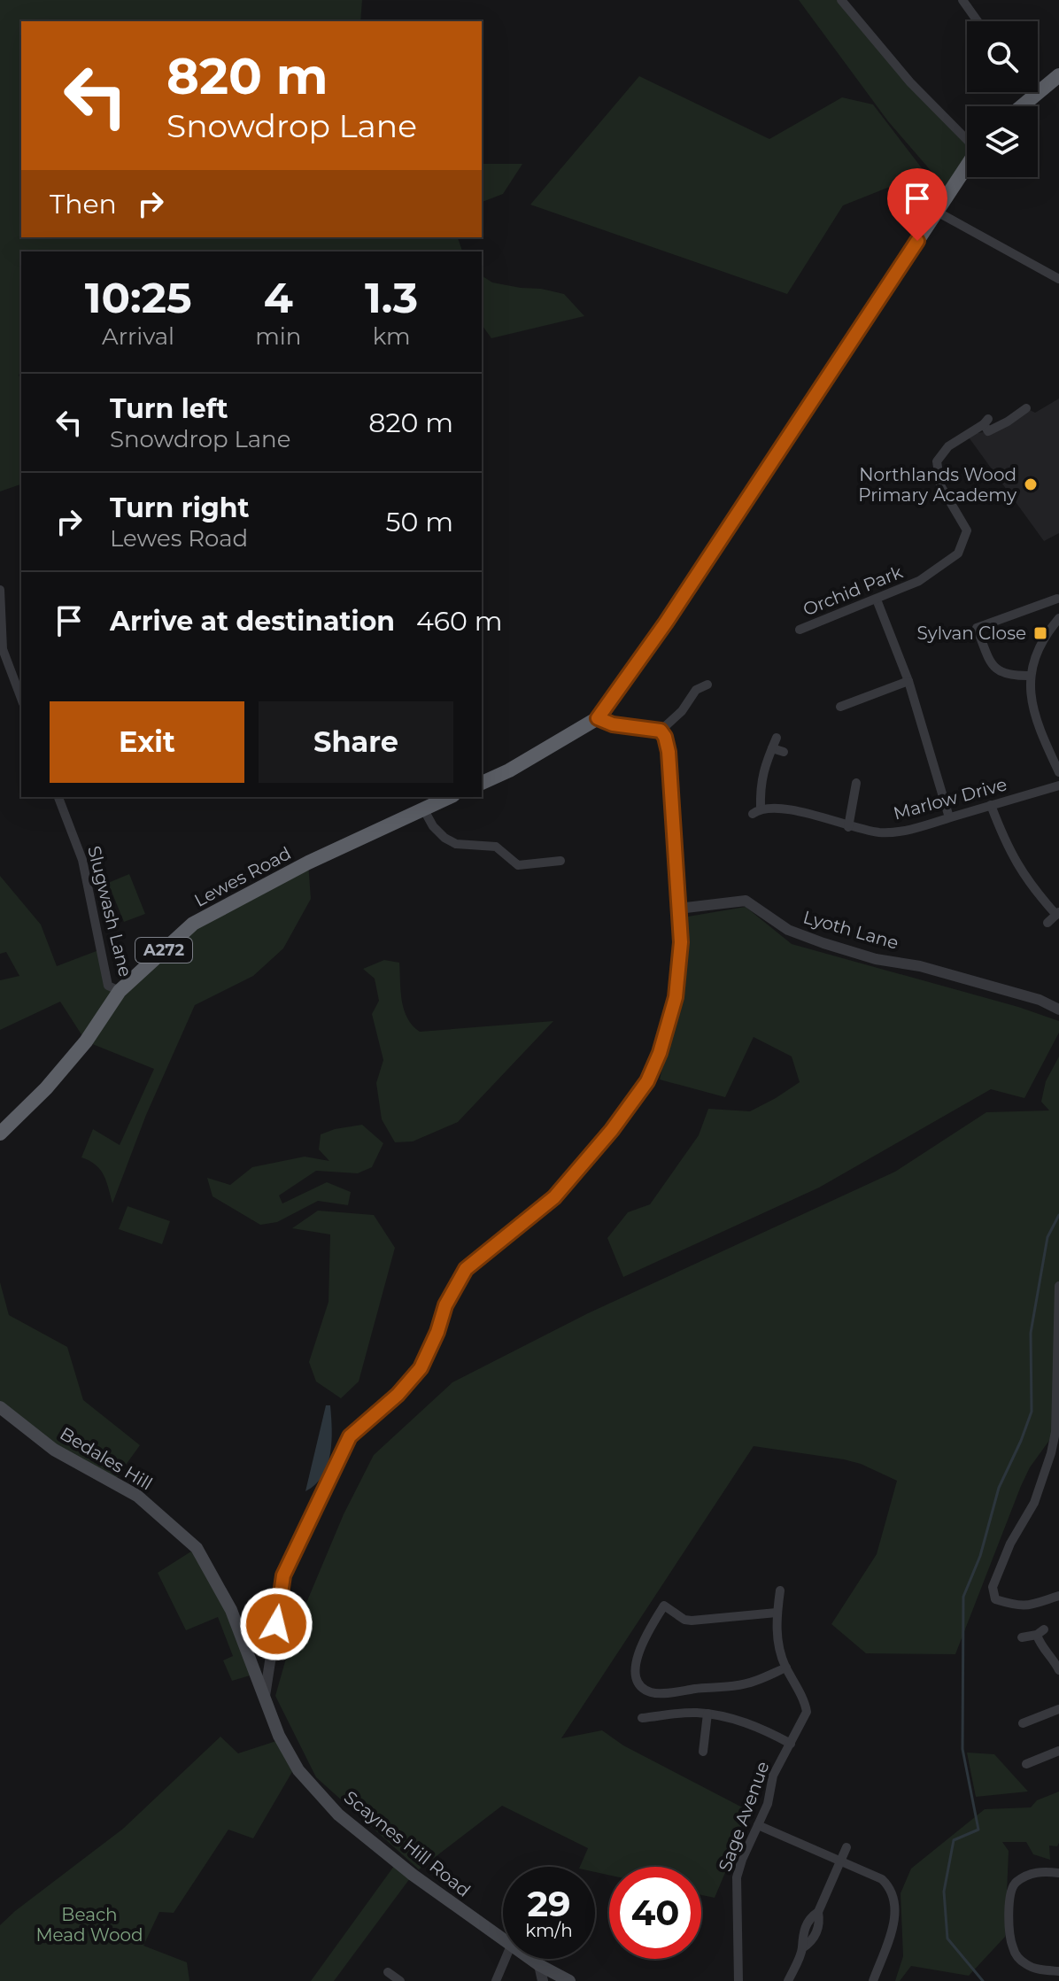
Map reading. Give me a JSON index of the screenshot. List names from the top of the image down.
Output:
{
  "streets": {
    "highway": ["Lewes Road", "A272"],
    "main road": ["Bedales Hill", "Scaynes Hill Road"],
    "street": [
      "Orchid Park",
      "Marlow Drive",
      "Slugwash Lane",
      "Lyoth Lane",
      "Sage Avenue"
    ]
  },
  "crossings": [
    ["Lewes Road", "Slugwash Lane"],
    ["Bedales Hill", "Scaynes Hill Road"]
  ],
  "parks": ["Beach Mead Wood"],
  "places": {
    "other": ["Northlands Wood Primary Academy"],
    "transit": ["Sylvan Close"]
  },
  "page": {
    "turn": ["820 m", "Snowdrop Lane"],
    "then": "Then",
    "eta": [
      "10:25",
      "Arrival",
      "4",
      "min",
      "1.3",
      "km"
    ],
    "list": [
      {
        "name": "Turn left",
        "note": "Snowdrop Lane",
        "value": "820 m"
      },
      {
        "name": "Turn right",
        "note": "Lewes Road",
        "value": "50 m"
      },
      {
        "name": "Arrive at destination",
        "value": "460 m"
      }
    ],
    "buttons": ["Exit", "Share"],
    "speed": "29 km/h",
    "limit": "40"
  }
}
